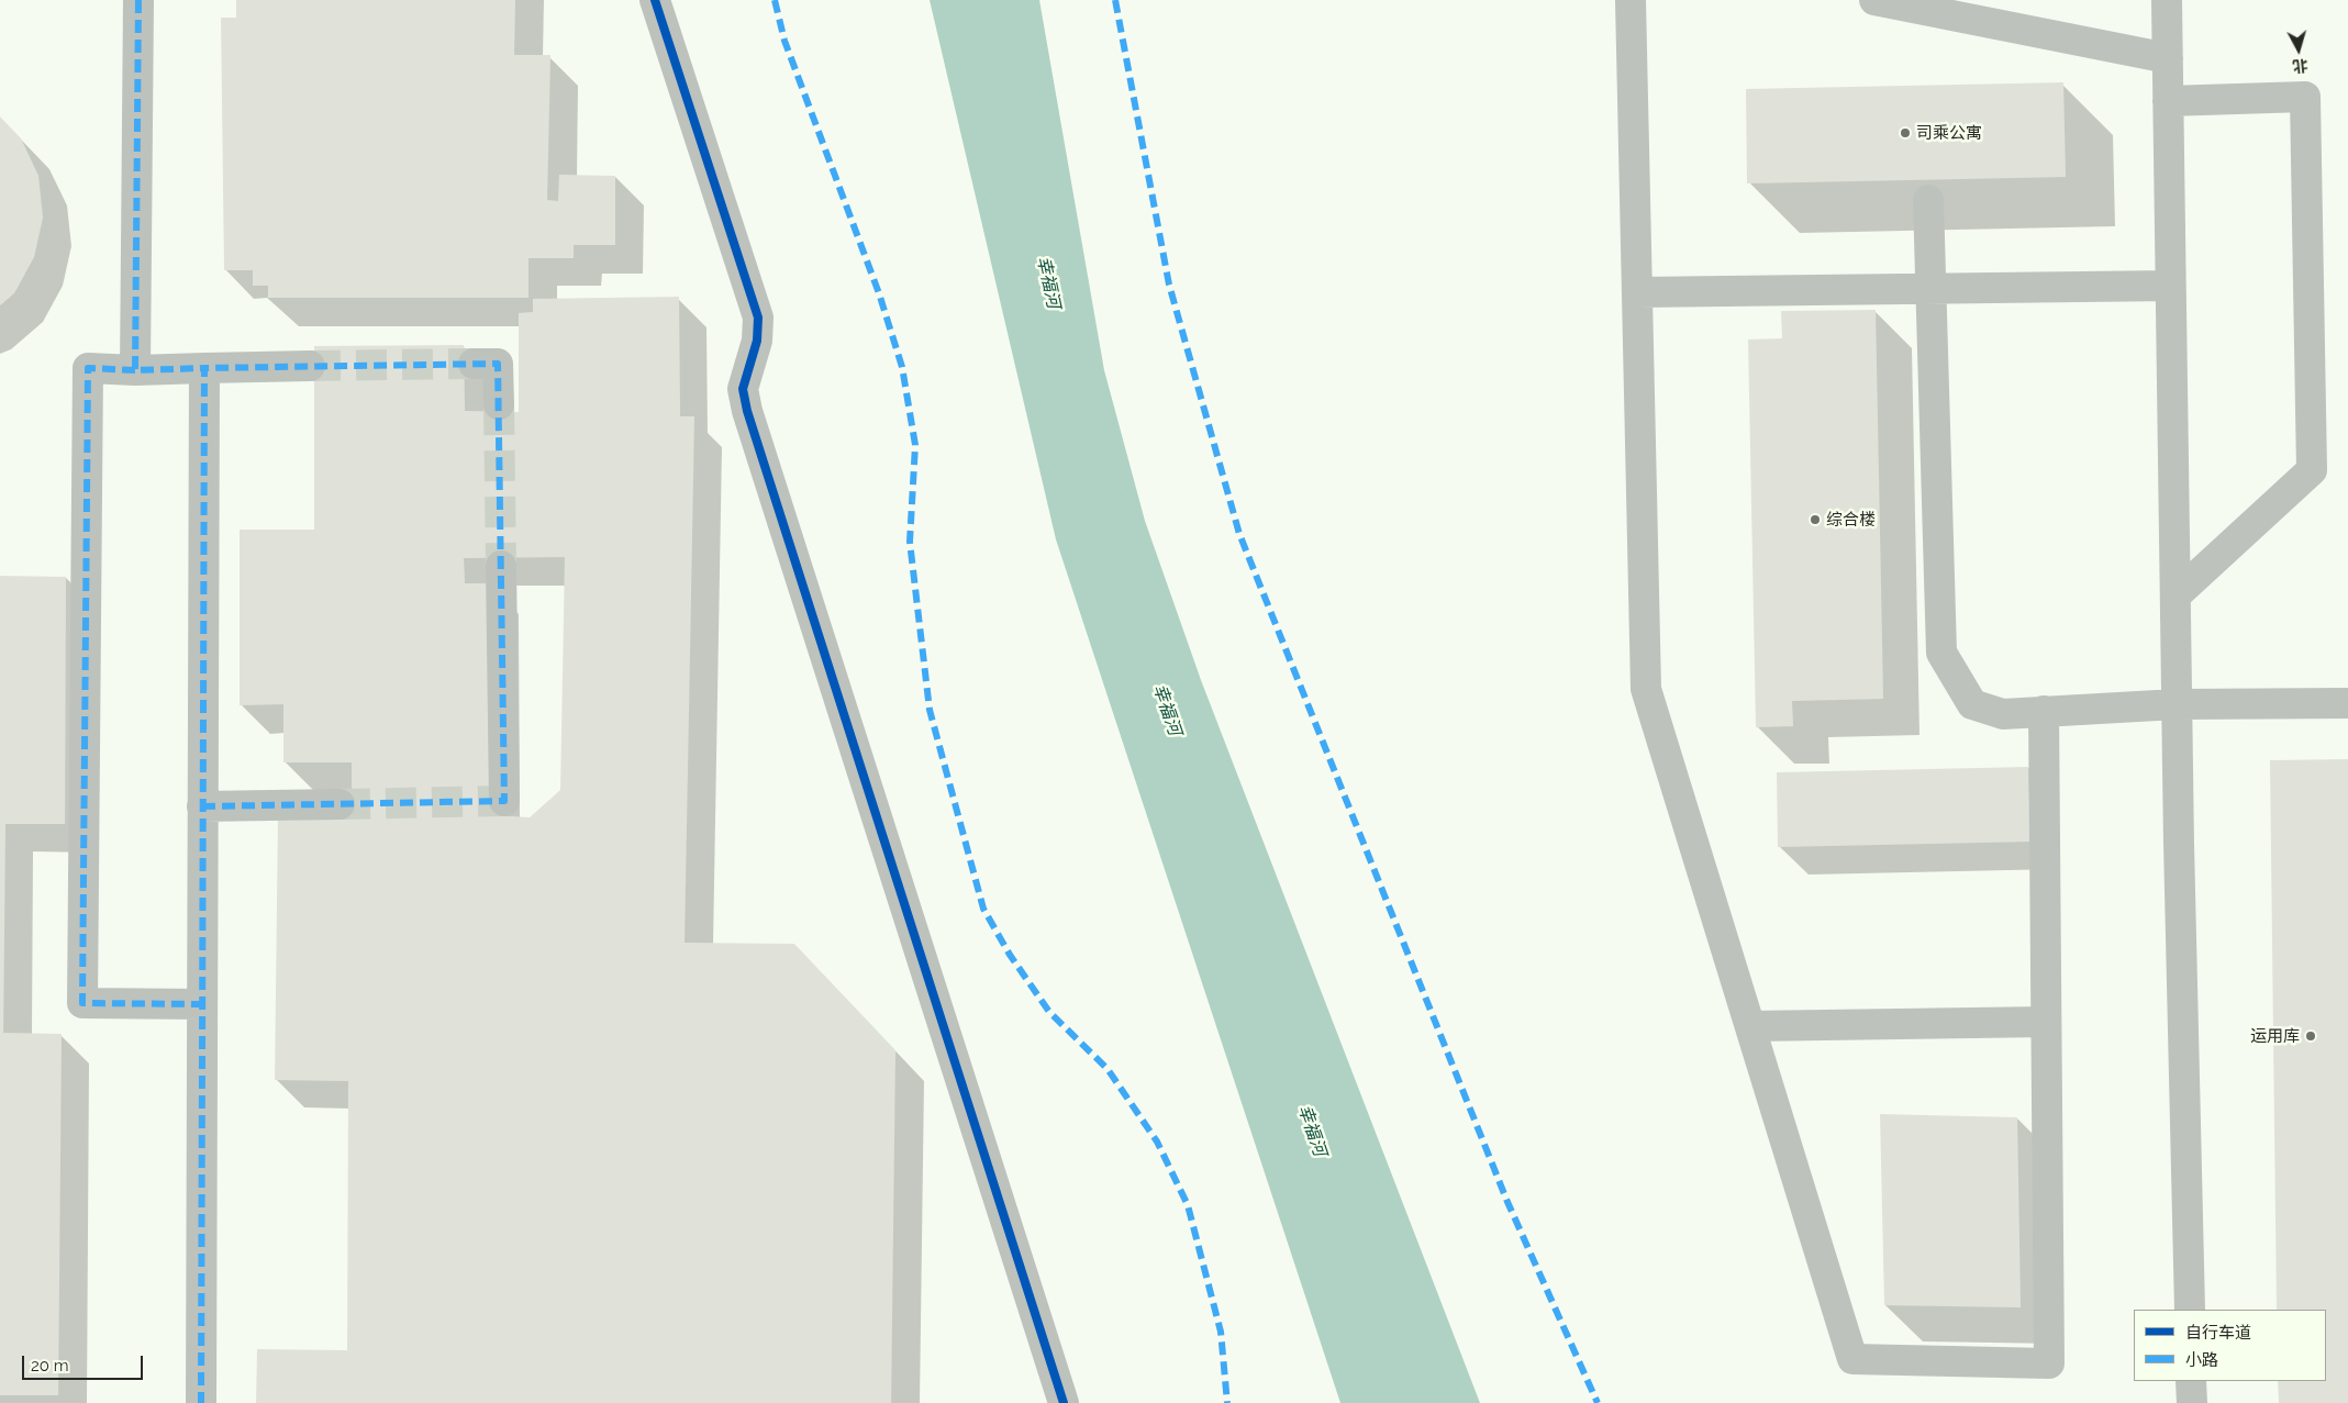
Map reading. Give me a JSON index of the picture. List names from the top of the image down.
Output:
{
  "water": ["幸福河"],
  "places": ["司乘公寓", "综合楼", "运用库"],
  "legend": ["自行车道", "小路"],
  "scale_bar": "20 m",
  "north": "bottom"
}
